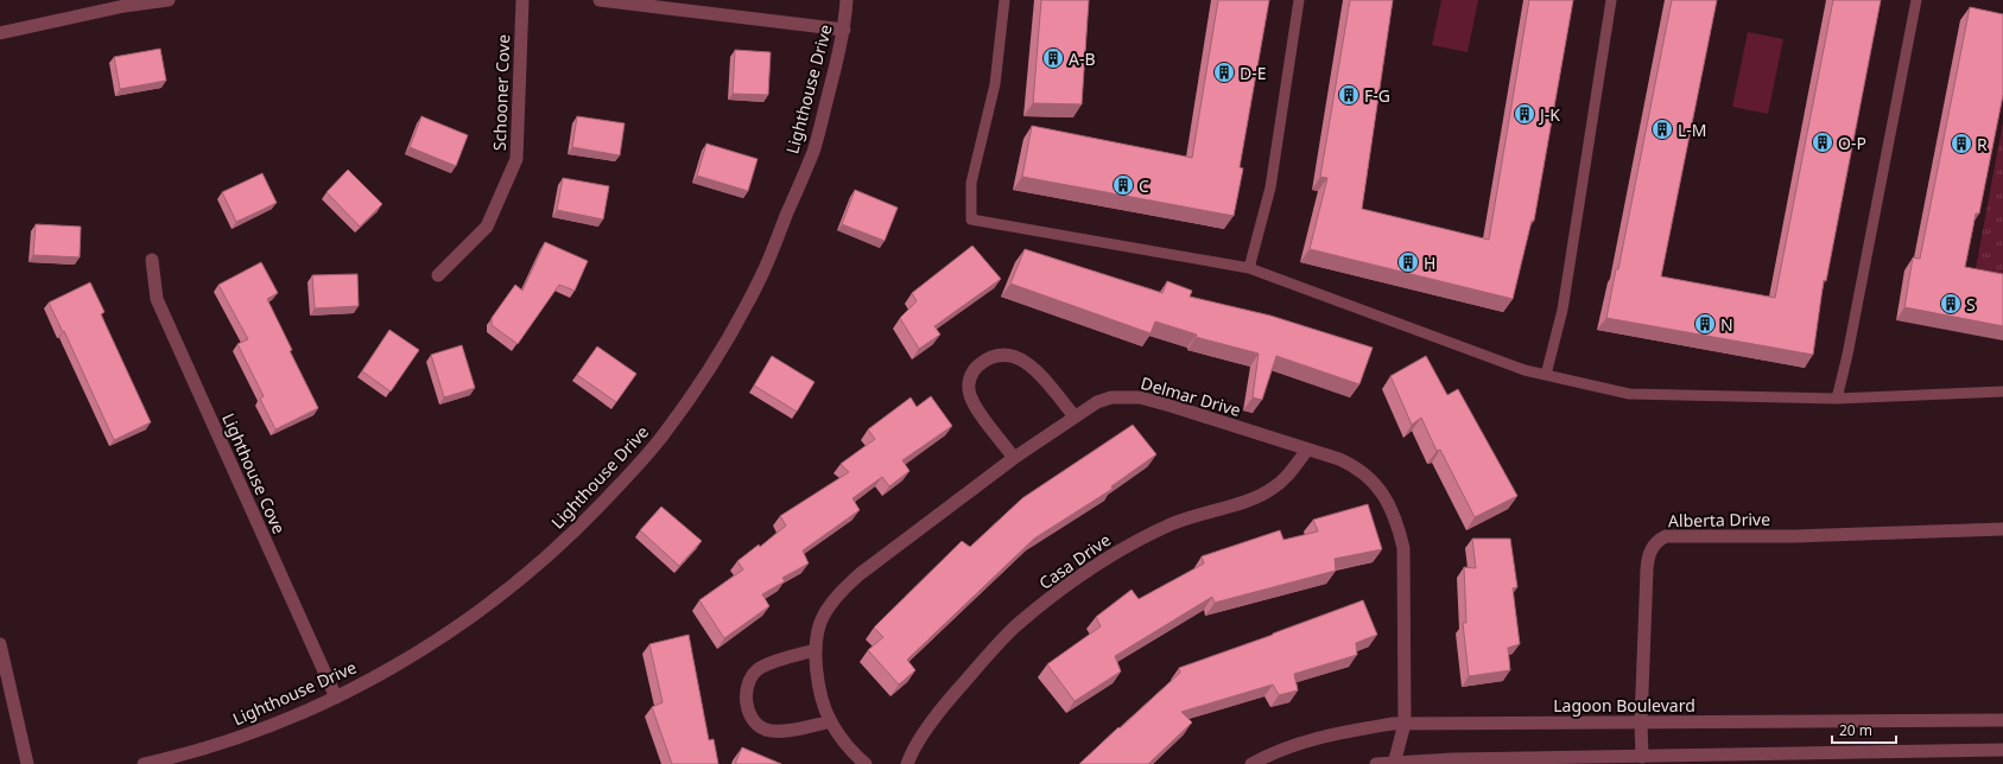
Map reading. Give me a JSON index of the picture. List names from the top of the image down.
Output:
{
  "streets": {
    "street": [
      "Lighthouse Drive",
      "Schooner Cove",
      "Delmar Drive",
      "Lighthouse Cove",
      "Alberta Drive",
      "Casa Drive",
      "Lagoon Boulevard"
    ]
  },
  "crossings": [
    ["Lighthouse Drive", "Lighthouse Cove"],
    ["Delmar Drive", "Casa Drive"],
    ["Delmar Drive", "Lagoon Boulevard"],
    ["Alberta Drive", "Lagoon Boulevard"]
  ],
  "places": {
    "building": [
      "A-B",
      "D-E",
      "F-G",
      "J-K",
      "L-M",
      "O-P",
      "R",
      "C",
      "H",
      "S",
      "N"
    ]
  },
  "scale_bar": "20 m"
}
